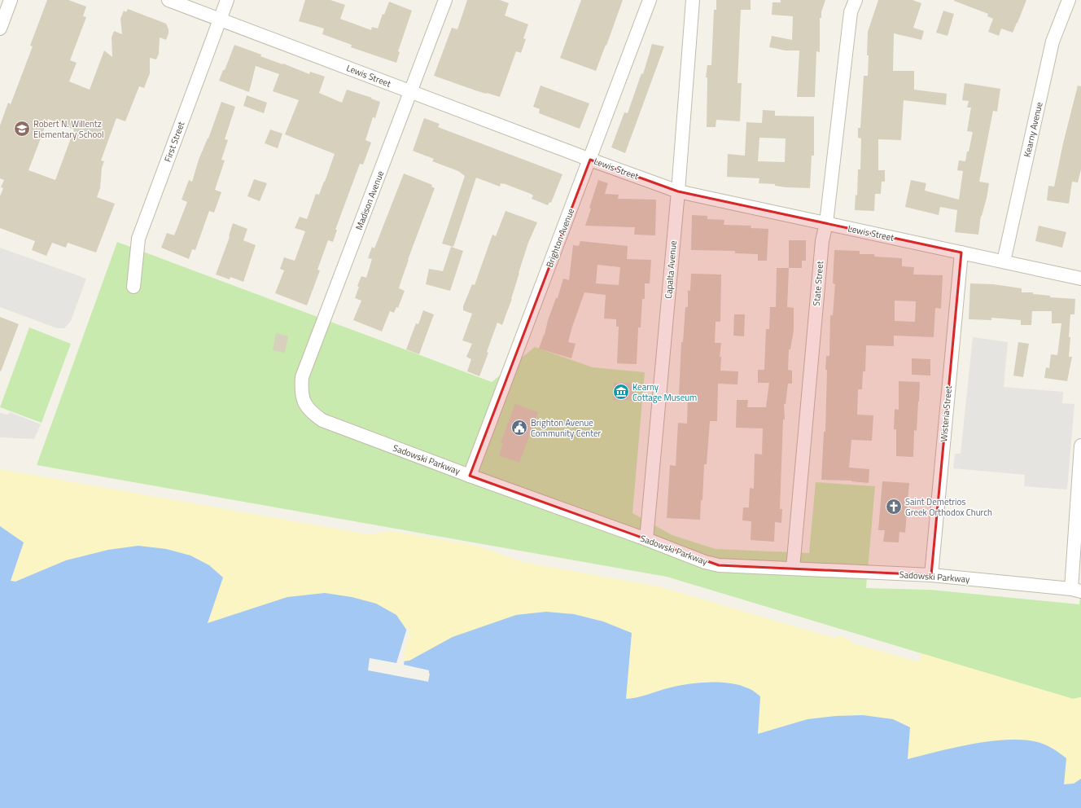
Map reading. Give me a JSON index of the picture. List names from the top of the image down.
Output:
{
  "streets": {
    "street": [
      "Lewis Street",
      "Kearny Avenue",
      "First Street",
      "Madison Avenue",
      "Brighton Avenue",
      "Capalta Avenue",
      "State Street",
      "Wisteria Street",
      "Sadowski Parkway"
    ]
  },
  "crossings": [
    ["Lewis Street", "Kearny Avenue"],
    ["Lewis Street", "First Street"],
    ["Lewis Street", "Madison Avenue"],
    ["Lewis Street", "Brighton Avenue"],
    ["Lewis Street", "Capalta Avenue"],
    ["Lewis Street", "State Street"],
    ["Lewis Street", "Wisteria Street"],
    ["Madison Avenue", "Sadowski Parkway"],
    ["Brighton Avenue", "Sadowski Parkway"],
    ["Capalta Avenue", "Sadowski Parkway"],
    ["State Street", "Sadowski Parkway"],
    ["Wisteria Street", "Sadowski Parkway"]
  ],
  "places": {
    "school or university": ["Robert N. Willentz Elementary School"],
    "museum": ["Kearny Cottage Museum"],
    "public building": ["Brighton Avenue Community Center"],
    "church": ["Saint Demetrios Greek Orthodox Church"]
  }
}
